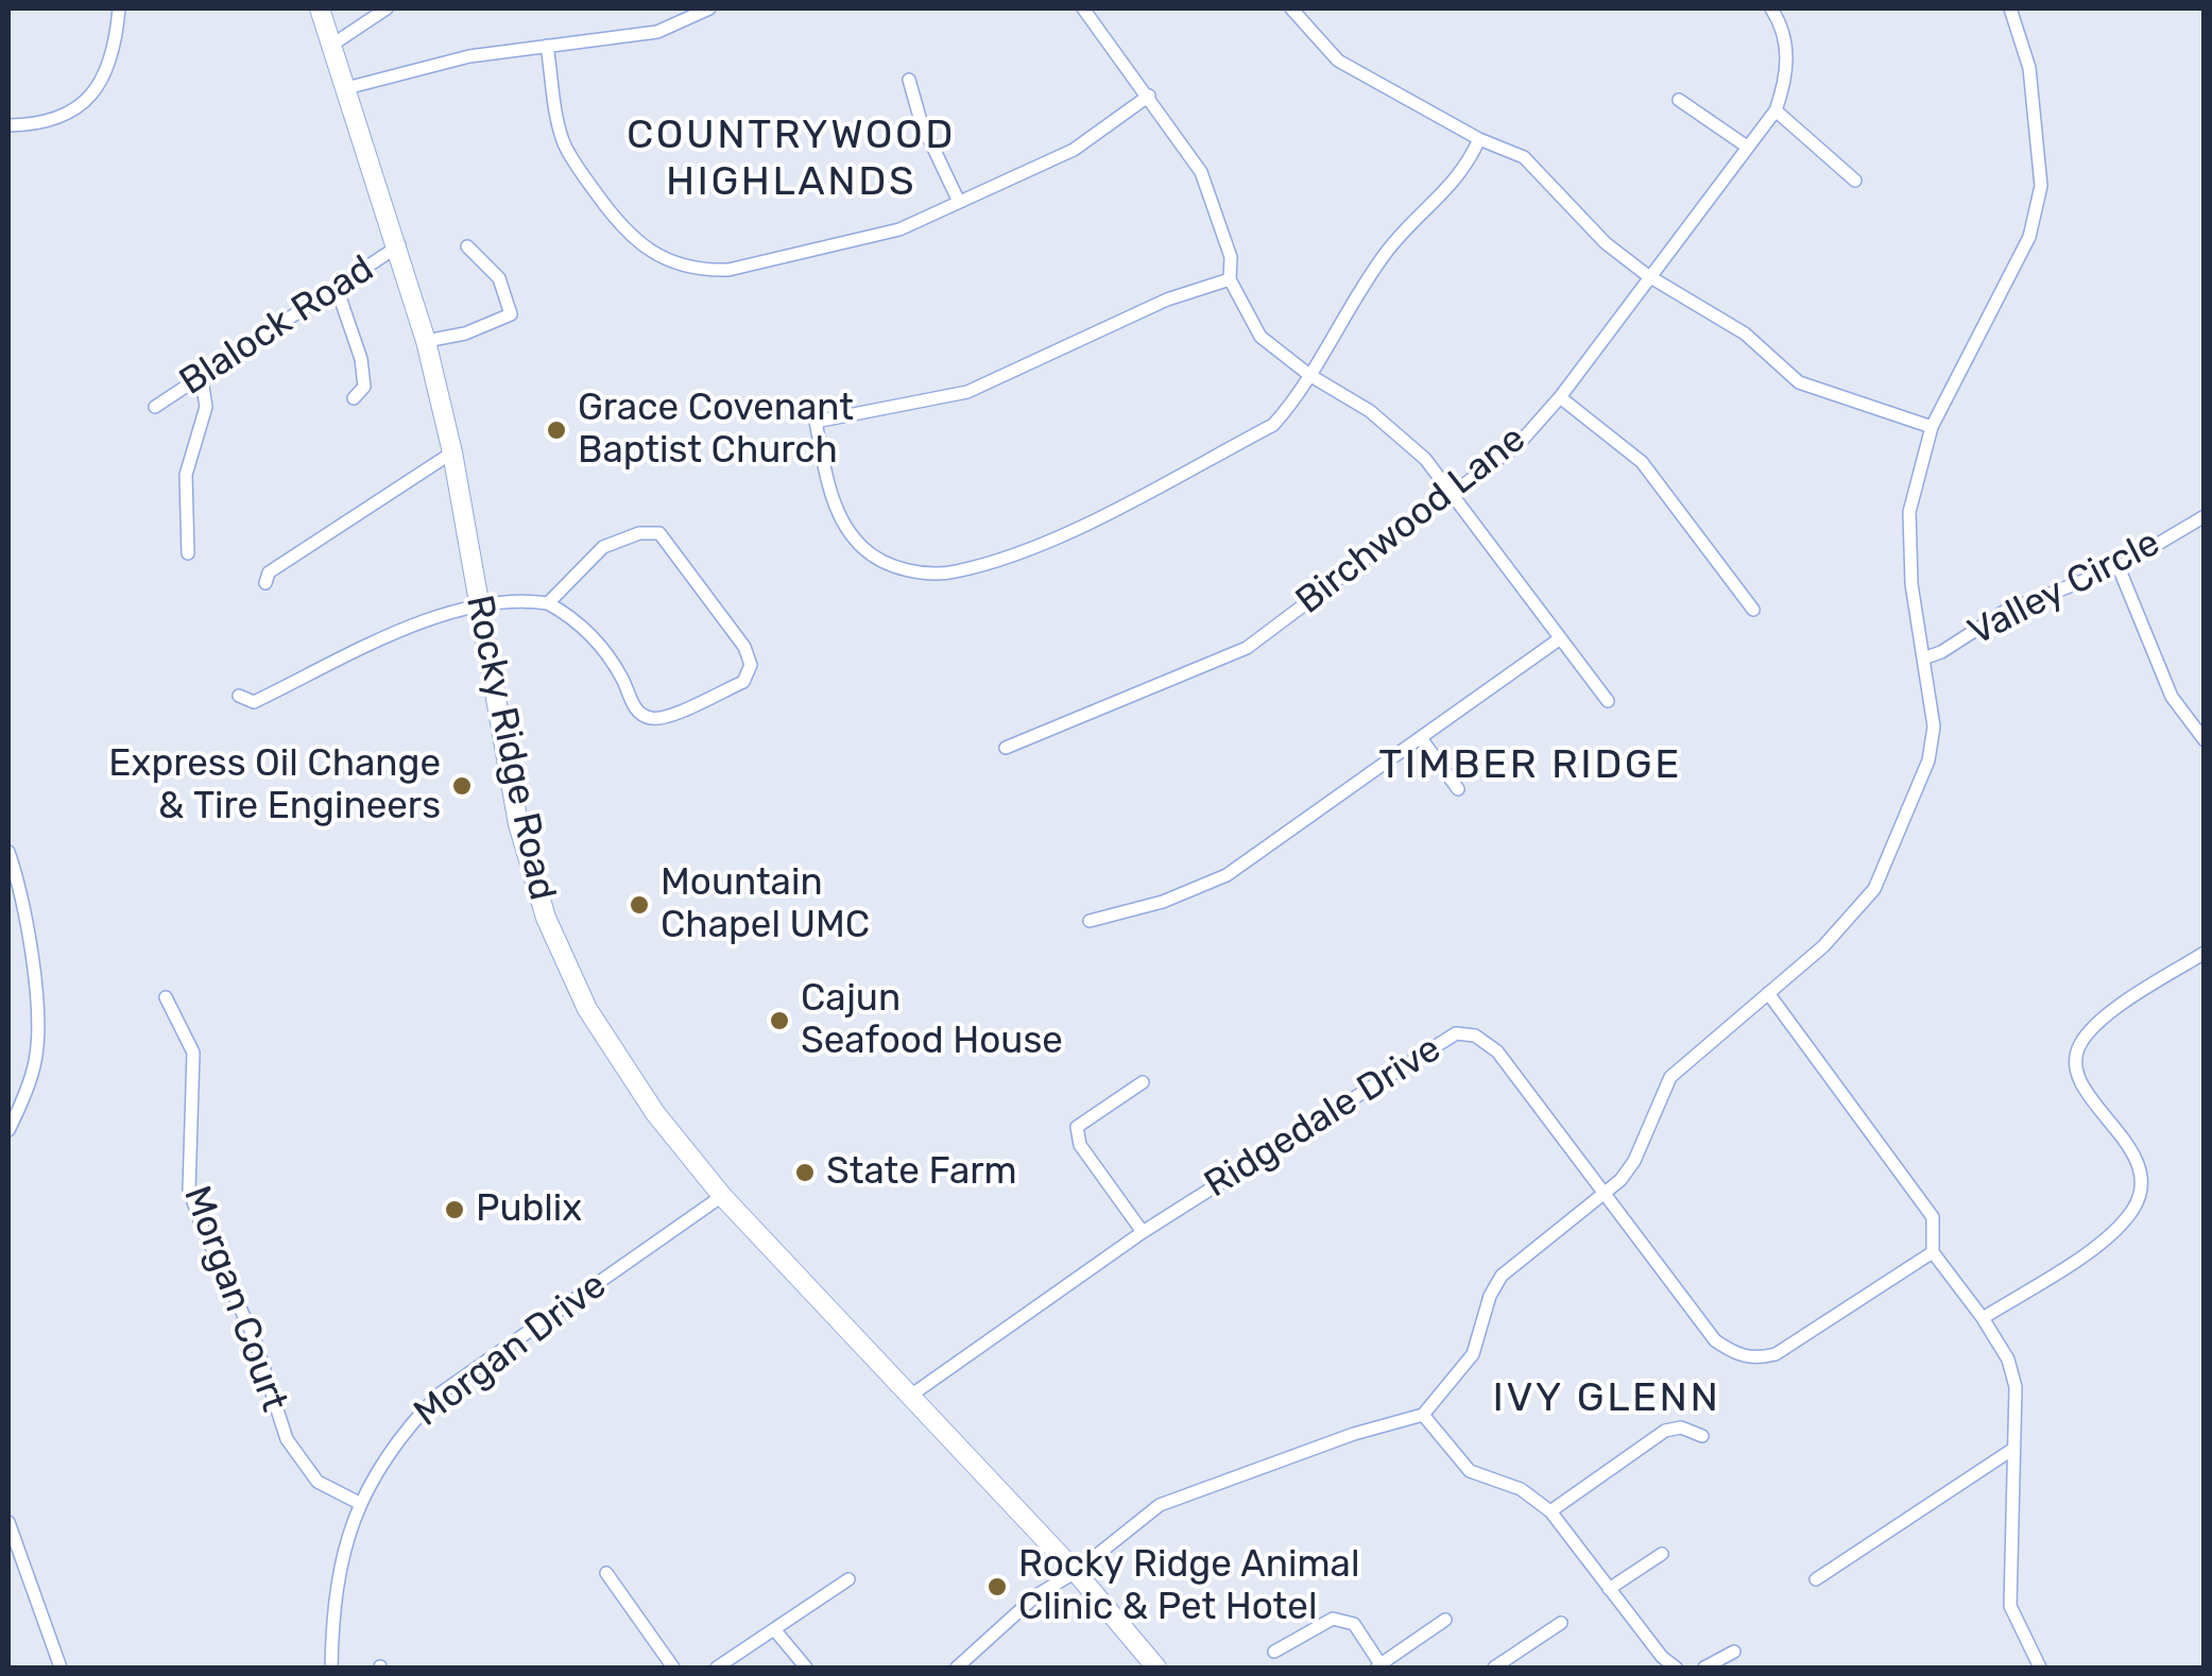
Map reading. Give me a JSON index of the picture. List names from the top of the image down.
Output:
{
  "streets": {
    "main road": ["Rocky Ridge Road"],
    "street": [
      "Blalock Road",
      "Birchwood Lane",
      "Valley Circle",
      "Ridgedale Drive",
      "Morgan Court",
      "Morgan Drive"
    ]
  },
  "crossings": [
    ["Blalock Road", "Rocky Ridge Road"],
    ["Rocky Ridge Road", "Ridgedale Drive"],
    ["Rocky Ridge Road", "Morgan Drive"],
    ["Morgan Court", "Morgan Drive"]
  ],
  "districts": ["COUNTRYWOOD HIGHLANDS", "TIMBER RIDGE", "IVY GLENN"],
  "places": [
    "Grace Covenant Baptist Church",
    "Express Oil Change & Tire Engineers",
    "Mountain Chapel UMC",
    "Cajun Seafood House",
    "State Farm",
    "Publix",
    "Rocky Ridge Animal Clinic & Pet Hotel"
  ]
}
